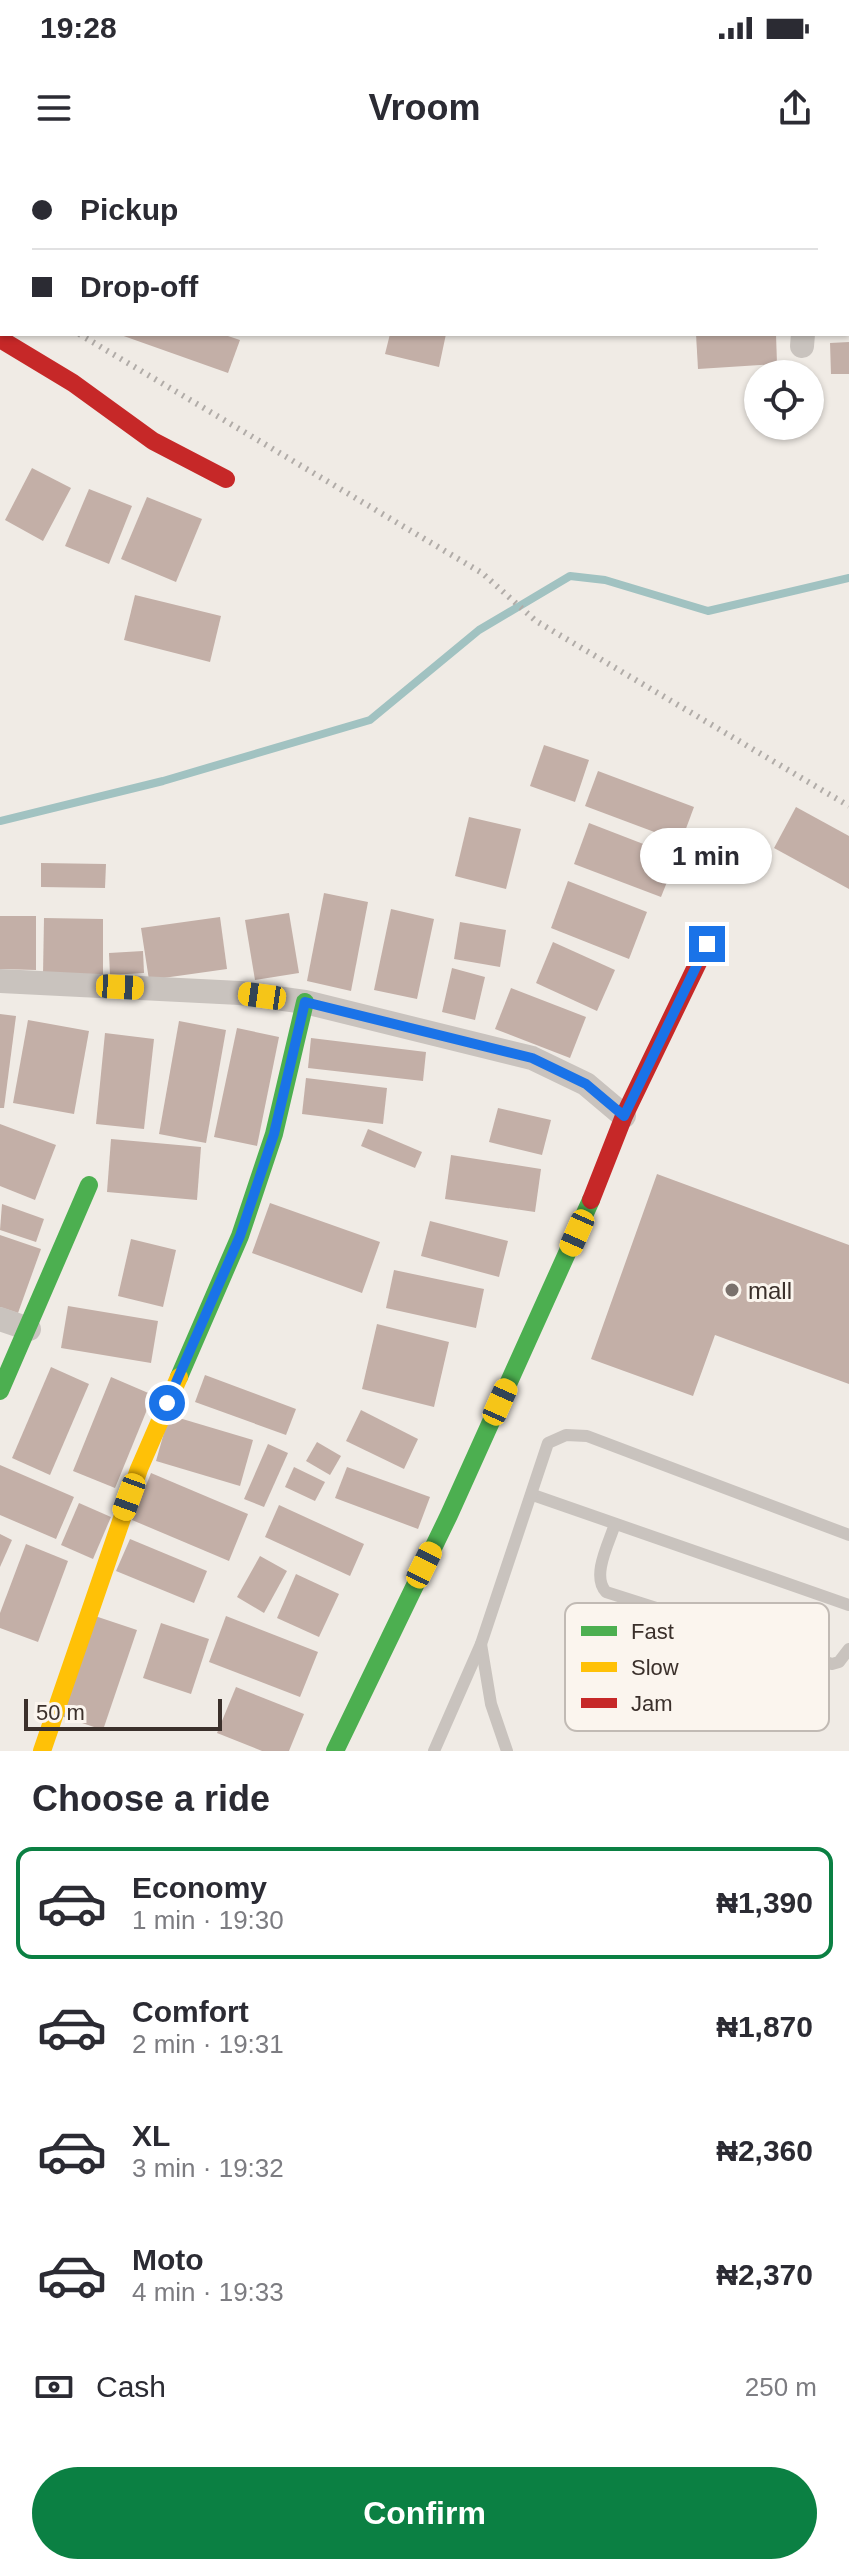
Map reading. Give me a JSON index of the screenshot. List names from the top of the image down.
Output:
{
  "places": ["mall"],
  "legend": ["Fast", "Slow", "Jam"],
  "scale_bar": "50 m",
  "page": {
    "status": "19:28",
    "header": "Vroom",
    "banner": ["Pickup", "Drop-off"],
    "bubble": "1 min",
    "scale": "50 m",
    "heading": "Choose a ride",
    "list": [
      {
        "name": "Economy",
        "note": "1 min · 19:30",
        "value": "₦1,390"
      },
      {
        "name": "Comfort",
        "note": "2 min · 19:31",
        "value": "₦1,870"
      },
      {
        "name": "XL",
        "note": "3 min · 19:32",
        "value": "₦2,360"
      },
      {
        "name": "Moto",
        "note": "4 min · 19:33",
        "value": "₦2,370"
      }
    ],
    "pay": ["Cash", "250 m"],
    "buttons": "Confirm"
  }
}
